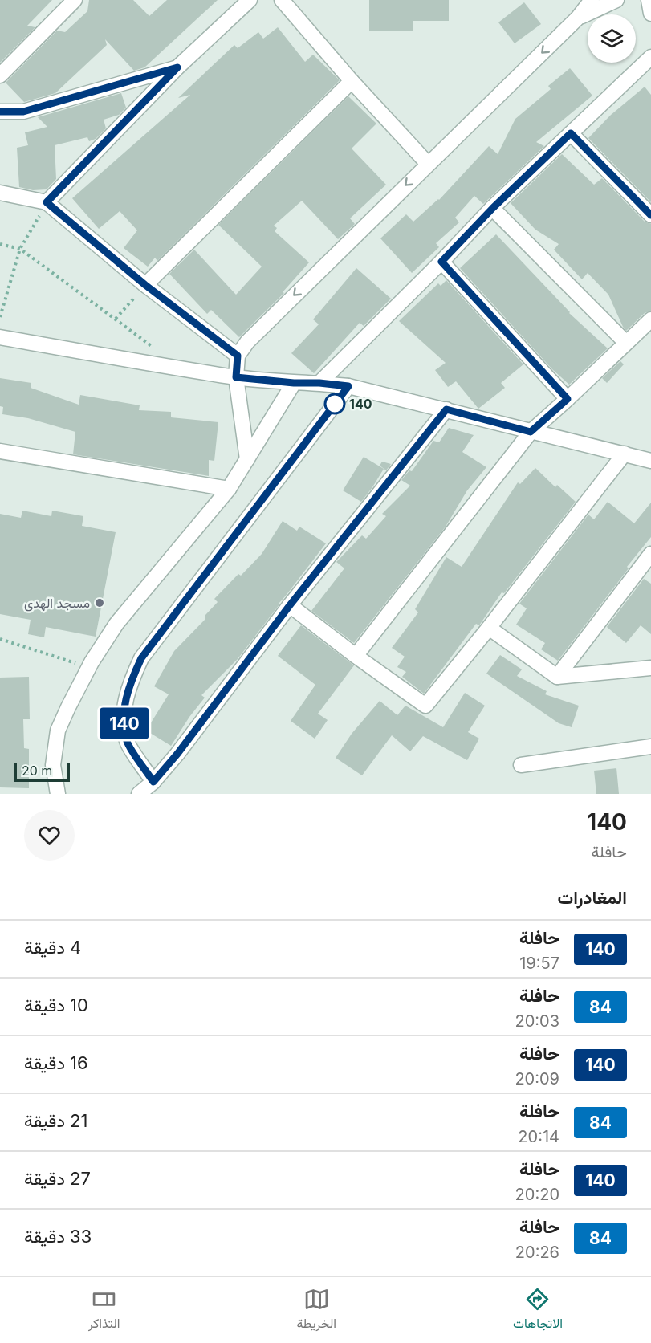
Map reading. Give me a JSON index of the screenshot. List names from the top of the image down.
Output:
{
  "places": ["140", "مسجد الهدى"],
  "lines": ["bus line 140"],
  "scale_bar": "20 m",
  "page": {
    "on_map": "140",
    "scale": "20 m",
    "heading": [
      ["140", "حافلة"],
      "المغادرات"
    ],
    "list": [
      {
        "mark": "140",
        "name": "حافلة",
        "note": "19:57",
        "value": "4 دقيقة"
      },
      {
        "mark": "84",
        "name": "حافلة",
        "note": "20:03",
        "value": "10 دقيقة"
      },
      {
        "mark": "140",
        "name": "حافلة",
        "note": "20:09",
        "value": "16 دقيقة"
      },
      {
        "mark": "84",
        "name": "حافلة",
        "note": "20:14",
        "value": "21 دقيقة"
      },
      {
        "mark": "140",
        "name": "حافلة",
        "note": "20:20",
        "value": "27 دقيقة"
      },
      {
        "mark": "84",
        "name": "حافلة",
        "note": "20:26",
        "value": "33 دقيقة"
      }
    ],
    "tabs": ["الاتجاهات", "الخريطة", "التذاكر"]
  }
}
